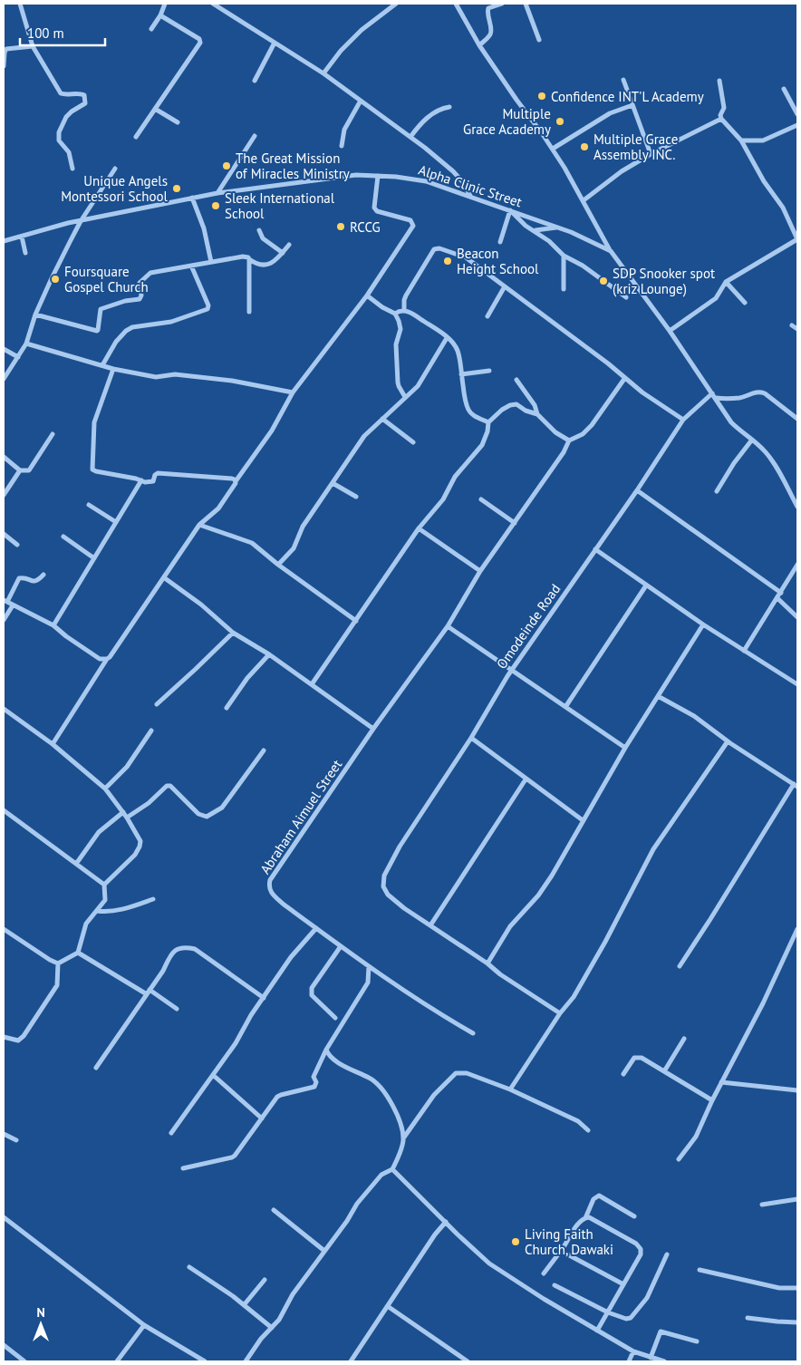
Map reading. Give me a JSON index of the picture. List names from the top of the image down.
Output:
{
  "streets": {
    "street": ["Alpha Clinic Street", "Omodeinde Road", "Abraham Aimuel Street"]
  },
  "crossings": [
    ["Alpha Clinic Street", "Omodeinde Road"]
  ],
  "places": [
    "Confidence INT'L Academy",
    "Multiple Grace Academy",
    "Multiple Grace Assembly INC.",
    "The Great Mission of Miracles Ministry",
    "Unique Angels Montessori School",
    "Sleek International School",
    "RCCG",
    "Beacon Height School",
    "Foursquare Gospel Church",
    "SDP Snooker spot (kriz Lounge)",
    "Living Faith Church, Dawaki"
  ],
  "scale_bar": "100 m",
  "north": "top"
}
